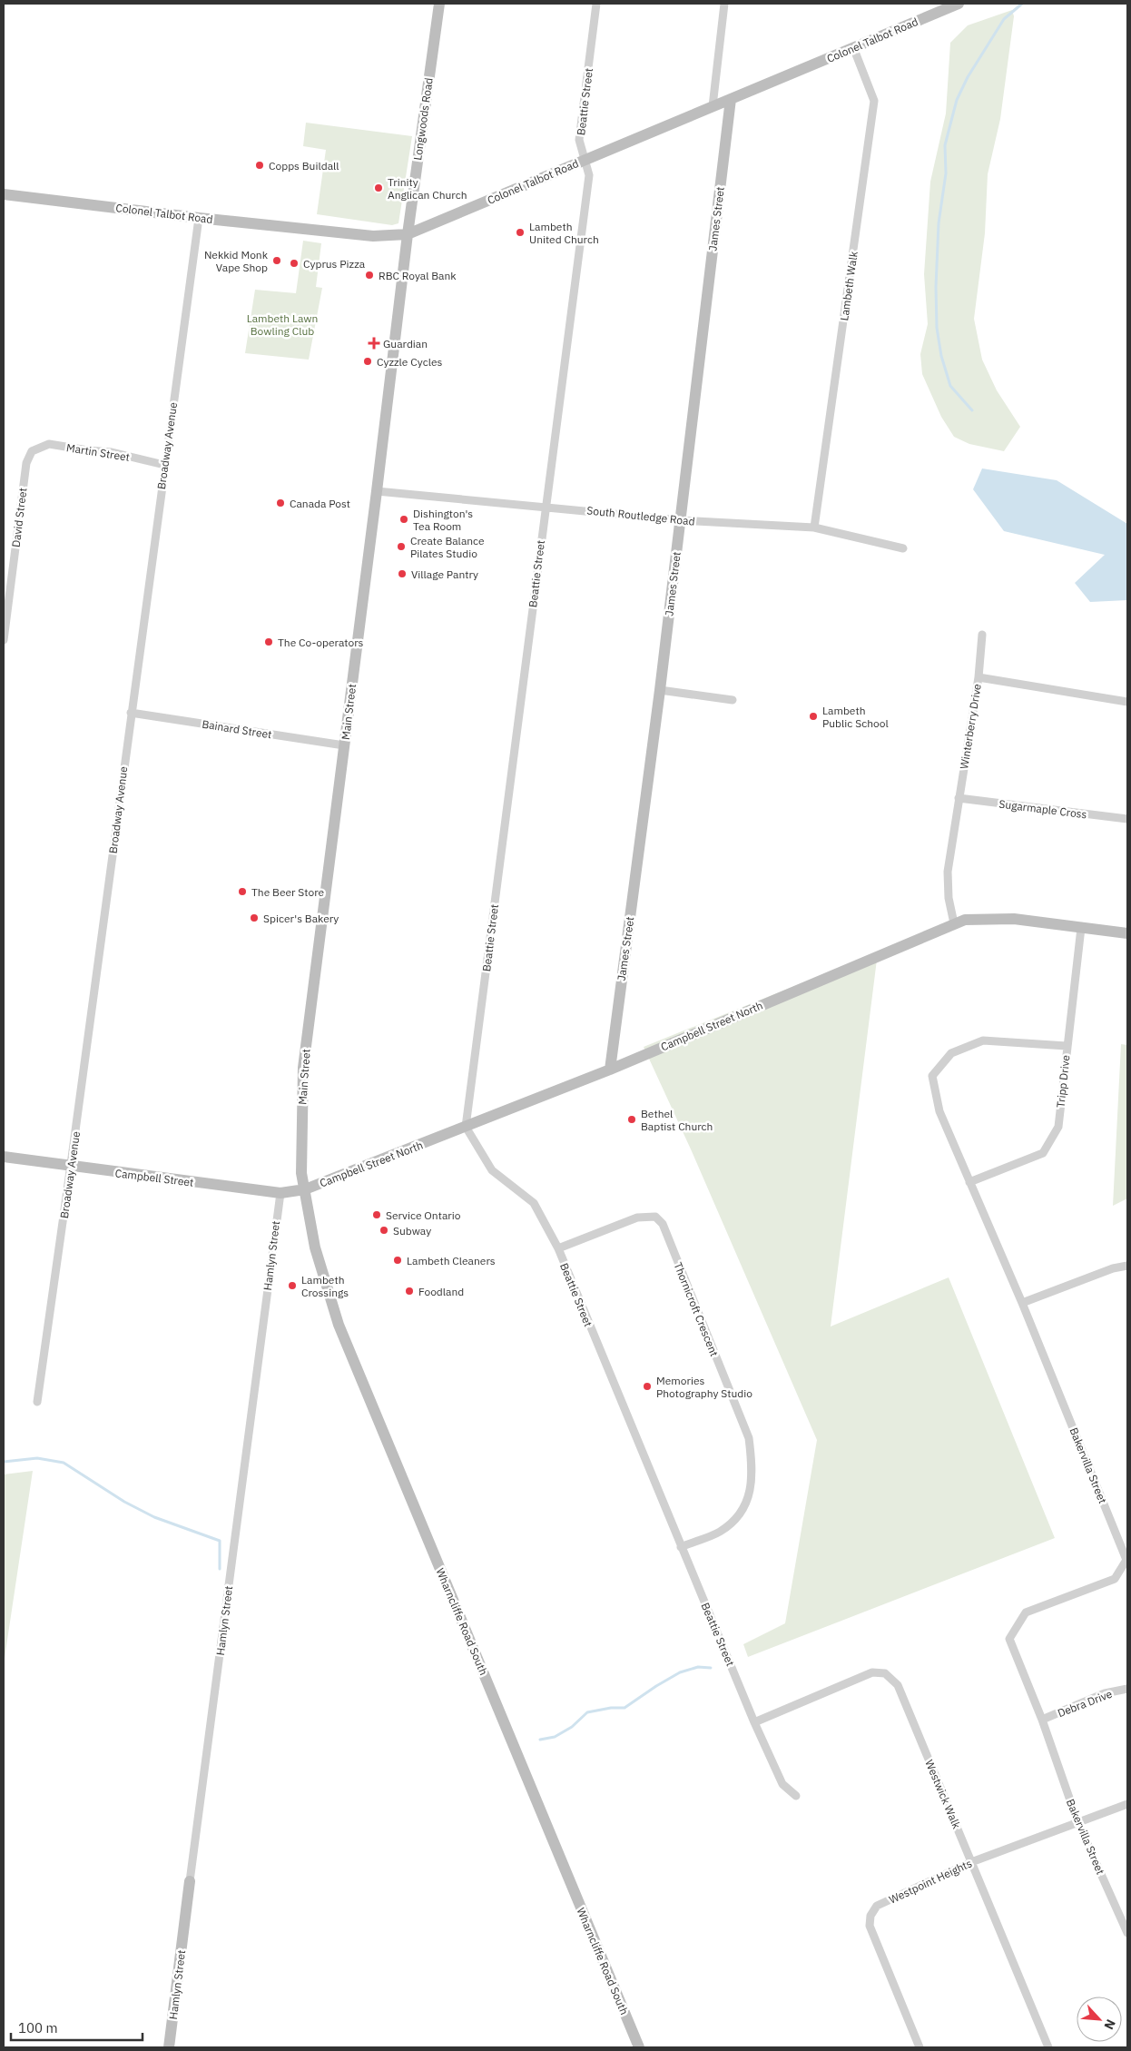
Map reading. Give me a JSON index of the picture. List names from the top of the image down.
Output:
{
  "streets": {
    "main road": [
      "Colonel Talbot Road",
      "Longwoods Road",
      "James Street",
      "Main Street",
      "Campbell Street North",
      "Campbell Street",
      "Hamlyn Street",
      "Wharncliffe Road South"
    ],
    "street": [
      "Beattie Street",
      "Lambeth Walk",
      "Broadway Avenue",
      "Martin Street",
      "South Routledge Road",
      "David Street",
      "Winterberry Drive",
      "Bainard Street",
      "Sugarmaple Cross",
      "Tripp Drive",
      "Thornicroft Crescent",
      "Bakervilla Street",
      "Debra Drive",
      "Westwick Walk",
      "Westpoint Heights"
    ]
  },
  "crossings": [
    ["Colonel Talbot Road", "Beattie Street"],
    ["Colonel Talbot Road", "Longwoods Road"],
    ["Colonel Talbot Road", "James Street"],
    ["Colonel Talbot Road", "Lambeth Walk"],
    ["Colonel Talbot Road", "Broadway Avenue"],
    ["Colonel Talbot Road", "Main Street"],
    ["Beattie Street", "South Routledge Road"],
    ["Beattie Street", "Campbell Street North"],
    ["Beattie Street", "Thornicroft Crescent"],
    ["Beattie Street", "Westwick Walk"],
    ["Longwoods Road", "Main Street"],
    ["James Street", "South Routledge Road"],
    ["James Street", "Campbell Street North"],
    ["Lambeth Walk", "South Routledge Road"],
    ["Broadway Avenue", "Martin Street"],
    ["Broadway Avenue", "Bainard Street"],
    ["Broadway Avenue", "Campbell Street"],
    ["Martin Street", "David Street"],
    ["South Routledge Road", "Main Street"],
    ["Main Street", "Bainard Street"],
    ["Main Street", "Campbell Street North"],
    ["Main Street", "Campbell Street"],
    ["Main Street", "Wharncliffe Road South"],
    ["Winterberry Drive", "Sugarmaple Cross"],
    ["Winterberry Drive", "Campbell Street North"],
    ["Campbell Street North", "Tripp Drive"],
    ["Campbell Street North", "Campbell Street"],
    ["Campbell Street North", "Wharncliffe Road South"],
    ["Tripp Drive", "Bakervilla Street"],
    ["Campbell Street", "Hamlyn Street"],
    ["Campbell Street", "Wharncliffe Road South"],
    ["Bakervilla Street", "Debra Drive"],
    ["Bakervilla Street", "Westpoint Heights"],
    ["Westwick Walk", "Westpoint Heights"]
  ],
  "parks": ["Lambeth Lawn Bowling Club"],
  "places": {
    "other": [
      "Copps Buildall",
      "Trinity Anglican Church",
      "Lambeth United Church",
      "Nekkid Monk Vape Shop",
      "Cyprus Pizza",
      "RBC Royal Bank",
      "Cyzzle Cycles",
      "Canada Post",
      "Dishington's Tea Room",
      "Create Balance Pilates Studio",
      "Village Pantry",
      "The Co-operators",
      "Lambeth Public School",
      "The Beer Store",
      "Spicer's Bakery",
      "Bethel Baptist Church",
      "Service Ontario",
      "Subway",
      "Lambeth Cleaners",
      "Lambeth Crossings",
      "Foodland",
      "Memories Photography Studio"
    ],
    "health": ["Guardian"]
  },
  "scale_bar": "100 m",
  "north": "bottom right"
}
